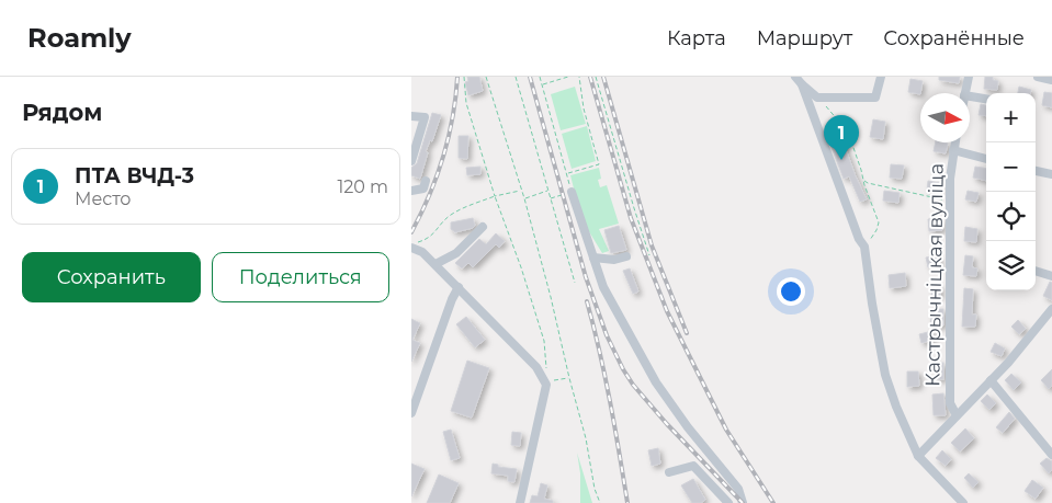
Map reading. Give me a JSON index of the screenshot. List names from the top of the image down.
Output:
{
  "streets": {
    "street": ["Кастрычніцкая вуліца"]
  },
  "north": "right",
  "page": {
    "header": "Roamly",
    "nav": ["Карта", "Маршрут", "Сохранённые"],
    "heading": "Рядом",
    "map_buttons": ["+", "−"],
    "pins": "1",
    "list": [
      {
        "mark": "1",
        "name": "ПТА ВЧД-3",
        "note": "Место",
        "value": "120 m"
      }
    ],
    "buttons": ["Сохранить", "Поделиться"]
  }
}
